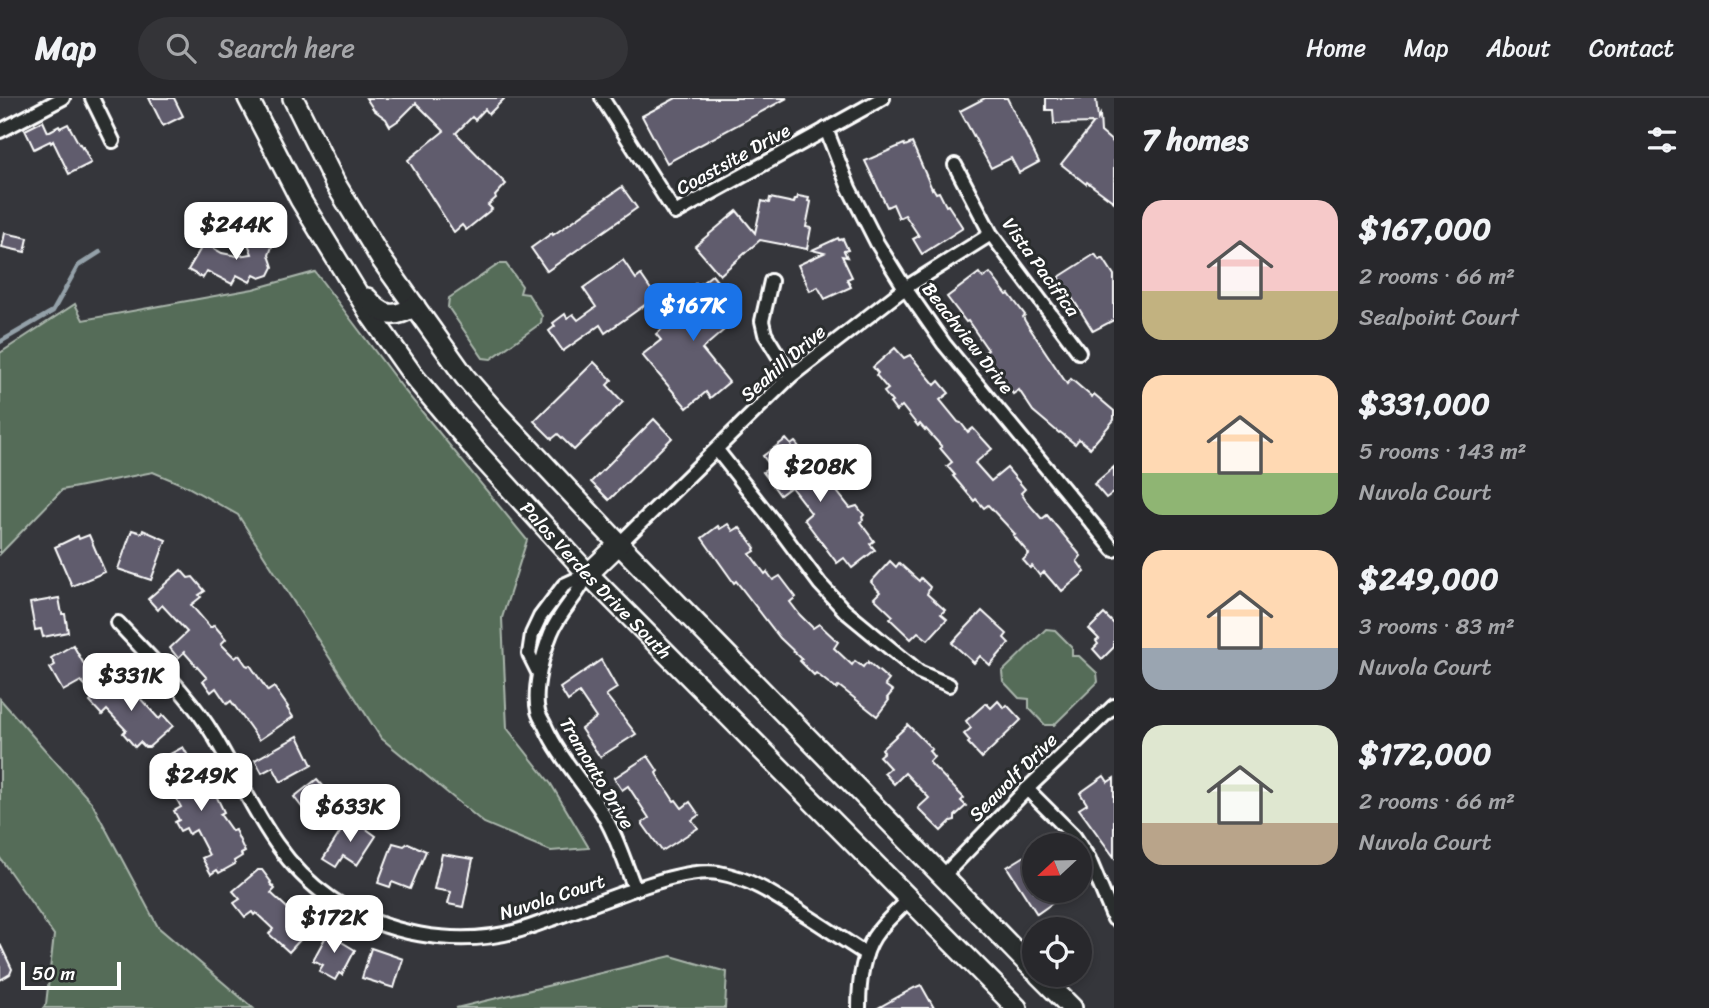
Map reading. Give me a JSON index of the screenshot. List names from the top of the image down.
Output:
{
  "streets": {
    "main road": ["Palos Verdes Drive South"],
    "street": [
      "Coastsite Drive",
      "Vista Pacifica",
      "Beachview Drive",
      "Seahill Drive",
      "Tramonto Drive",
      "Seawolf Drive",
      "Nuvola Court"
    ]
  },
  "crossings": [
    ["Coastsite Drive", "Beachview Drive"],
    ["Vista Pacifica", "Seahill Drive"],
    ["Beachview Drive", "Seahill Drive"],
    ["Palos Verdes Drive South", "Tramonto Drive"],
    ["Tramonto Drive", "Nuvola Court"]
  ],
  "scale_bar": "50 m",
  "north": "left",
  "page": {
    "header": "Map",
    "search": "Search here",
    "nav": [
      "Home",
      "Map",
      "About",
      "Contact"
    ],
    "heading": "7 homes",
    "list": [
      {
        "name": "$167,000",
        "note": "2 rooms · 66 m² · Sealpoint Court"
      },
      {
        "name": "$331,000",
        "note": "5 rooms · 143 m² · Nuvola Court"
      },
      {
        "name": "$249,000",
        "note": "3 rooms · 83 m² · Nuvola Court"
      },
      {
        "name": "$172,000",
        "note": "2 rooms · 66 m² · Nuvola Court"
      }
    ],
    "price": [
      "$244K",
      "$167K",
      "$208K",
      "$331K",
      "$249K",
      "$633K",
      "$172K"
    ],
    "scale": "50 m"
  }
}
